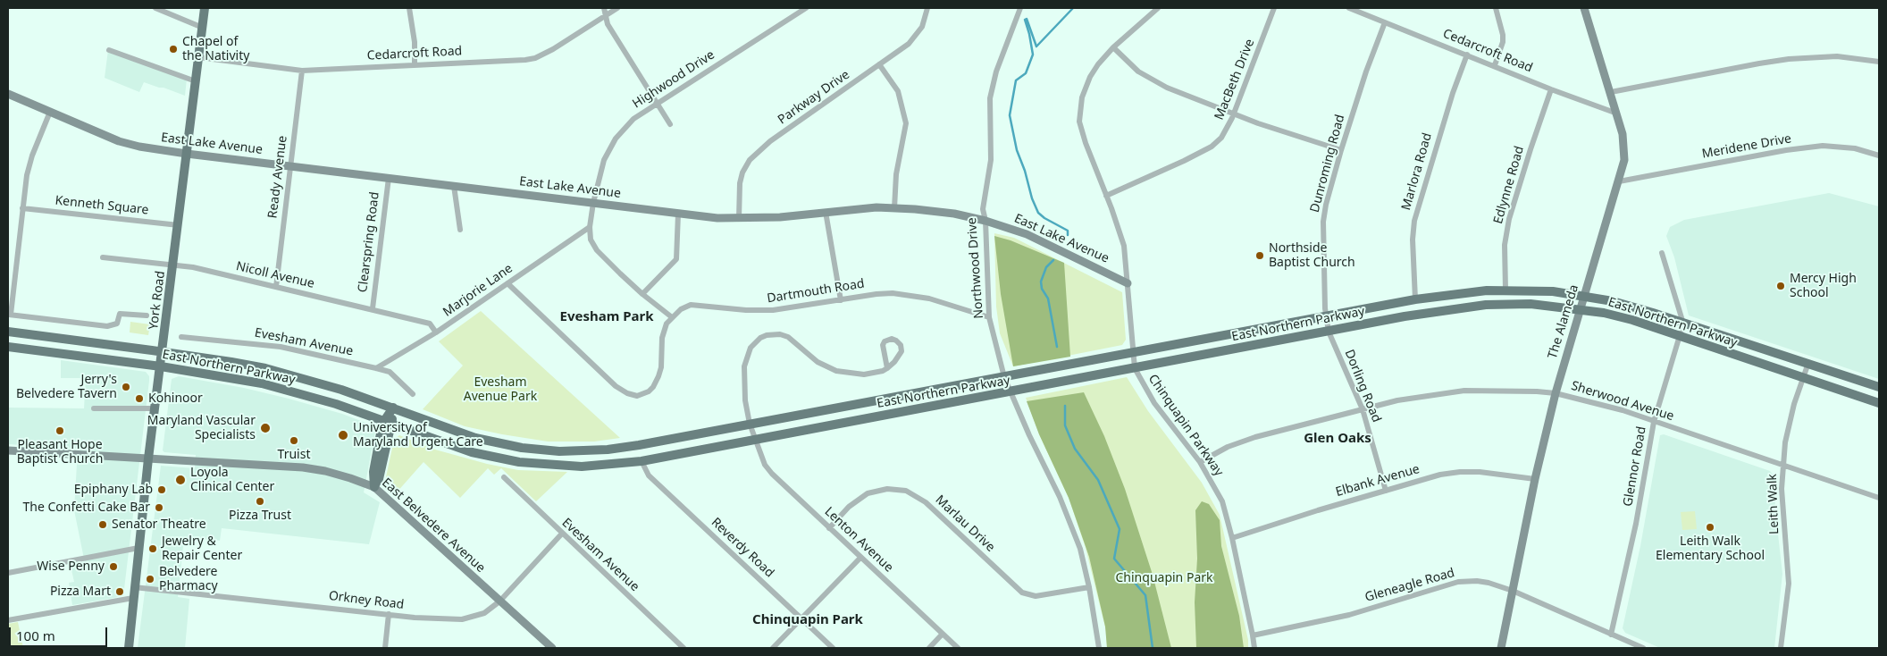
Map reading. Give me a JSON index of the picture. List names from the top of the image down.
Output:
{
  "streets": {
    "main road": ["York Road", "East Northern Parkway"],
    "street": [
      "Cedarcroft Road",
      "Highwood Drive",
      "MacBeth Drive",
      "Parkway Drive",
      "East Lake Avenue",
      "Meridene Drive",
      "Dunroming Road",
      "Marlora Road",
      "Ready Avenue",
      "Edlynne Road",
      "Kenneth Square",
      "Clearspring Road",
      "Northwood Drive",
      "Nicoll Avenue",
      "Marjorie Lane",
      "Dartmouth Road",
      "The Alameda",
      "Evesham Avenue",
      "Dorling Road",
      "Sherwood Avenue",
      "Chinquapin Parkway",
      "Glennor Road",
      "Elbank Avenue",
      "Leith Walk",
      "Marlau Drive",
      "East Belvedere Avenue",
      "Lenton Avenue",
      "Reverdy Road",
      "Gleneagle Road",
      "Orkney Road"
    ]
  },
  "crossings": [
    ["Cedarcroft Road", "Dunroming Road"],
    ["Cedarcroft Road", "Marlora Road"],
    ["Cedarcroft Road", "Ready Avenue"],
    ["Cedarcroft Road", "Edlynne Road"],
    ["Cedarcroft Road", "York Road"],
    ["Cedarcroft Road", "The Alameda"],
    ["Highwood Drive", "East Lake Avenue"],
    ["MacBeth Drive", "Chinquapin Parkway"],
    ["Parkway Drive", "East Lake Avenue"],
    ["East Lake Avenue", "Ready Avenue"],
    ["East Lake Avenue", "Clearspring Road"],
    ["East Lake Avenue", "Northwood Drive"],
    ["East Lake Avenue", "York Road"],
    ["East Lake Avenue", "Chinquapin Parkway"],
    ["Meridene Drive", "The Alameda"],
    ["Dunroming Road", "East Northern Parkway"],
    ["Dunroming Road", "Dorling Road"],
    ["Marlora Road", "East Northern Parkway"],
    ["Ready Avenue", "Nicoll Avenue"],
    ["Edlynne Road", "East Northern Parkway"],
    ["Kenneth Square", "York Road"],
    ["Clearspring Road", "Nicoll Avenue"],
    ["Northwood Drive", "Dartmouth Road"],
    ["Northwood Drive", "East Northern Parkway"],
    ["Northwood Drive", "Marlau Drive"],
    ["Nicoll Avenue", "Marjorie Lane"],
    ["Nicoll Avenue", "York Road"],
    ["Marjorie Lane", "Evesham Avenue"],
    ["York Road", "East Northern Parkway"],
    ["York Road", "East Belvedere Avenue"],
    ["York Road", "Orkney Road"],
    ["The Alameda", "East Northern Parkway"],
    ["The Alameda", "Sherwood Avenue"],
    ["The Alameda", "Elbank Avenue"],
    ["The Alameda", "Gleneagle Road"],
    ["East Northern Parkway", "Dorling Road"],
    ["East Northern Parkway", "Chinquapin Parkway"],
    ["East Northern Parkway", "Glennor Road"],
    ["East Northern Parkway", "Leith Walk"],
    ["East Northern Parkway", "Lenton Avenue"],
    ["East Northern Parkway", "Reverdy Road"],
    ["Evesham Avenue", "Orkney Road"],
    ["Dorling Road", "Sherwood Avenue"],
    ["Dorling Road", "Elbank Avenue"],
    ["Sherwood Avenue", "Chinquapin Parkway"],
    ["Sherwood Avenue", "Glennor Road"],
    ["Sherwood Avenue", "Leith Walk"],
    ["Chinquapin Parkway", "Elbank Avenue"],
    ["Chinquapin Parkway", "Gleneagle Road"],
    ["Glennor Road", "Gleneagle Road"],
    ["Marlau Drive", "Lenton Avenue"],
    ["East Belvedere Avenue", "Orkney Road"]
  ],
  "districts": ["Evesham Park", "Glen Oaks", "Chinquapin Park"],
  "parks": ["Evesham Avenue Park", "Chinquapin Park"],
  "places": [
    "Chapel of the Nativity",
    "Northside Baptist Church",
    "Mercy High School",
    "Jerry's Belvedere Tavern",
    "Kohinoor",
    "Maryland Vascular Specialists",
    "Pleasant Hope Baptist Church",
    "University of Maryland Urgent Care",
    "Truist",
    "Loyola Clinical Center",
    "Epiphany Lab",
    "Pizza Trust",
    "The Confetti Cake Bar",
    "Senator Theatre",
    "Leith Walk Elementary School",
    "Jewelry & Repair Center",
    "Wise Penny",
    "Belvedere Pharmacy",
    "Pizza Mart"
  ],
  "scale_bar": "100 m"
}
